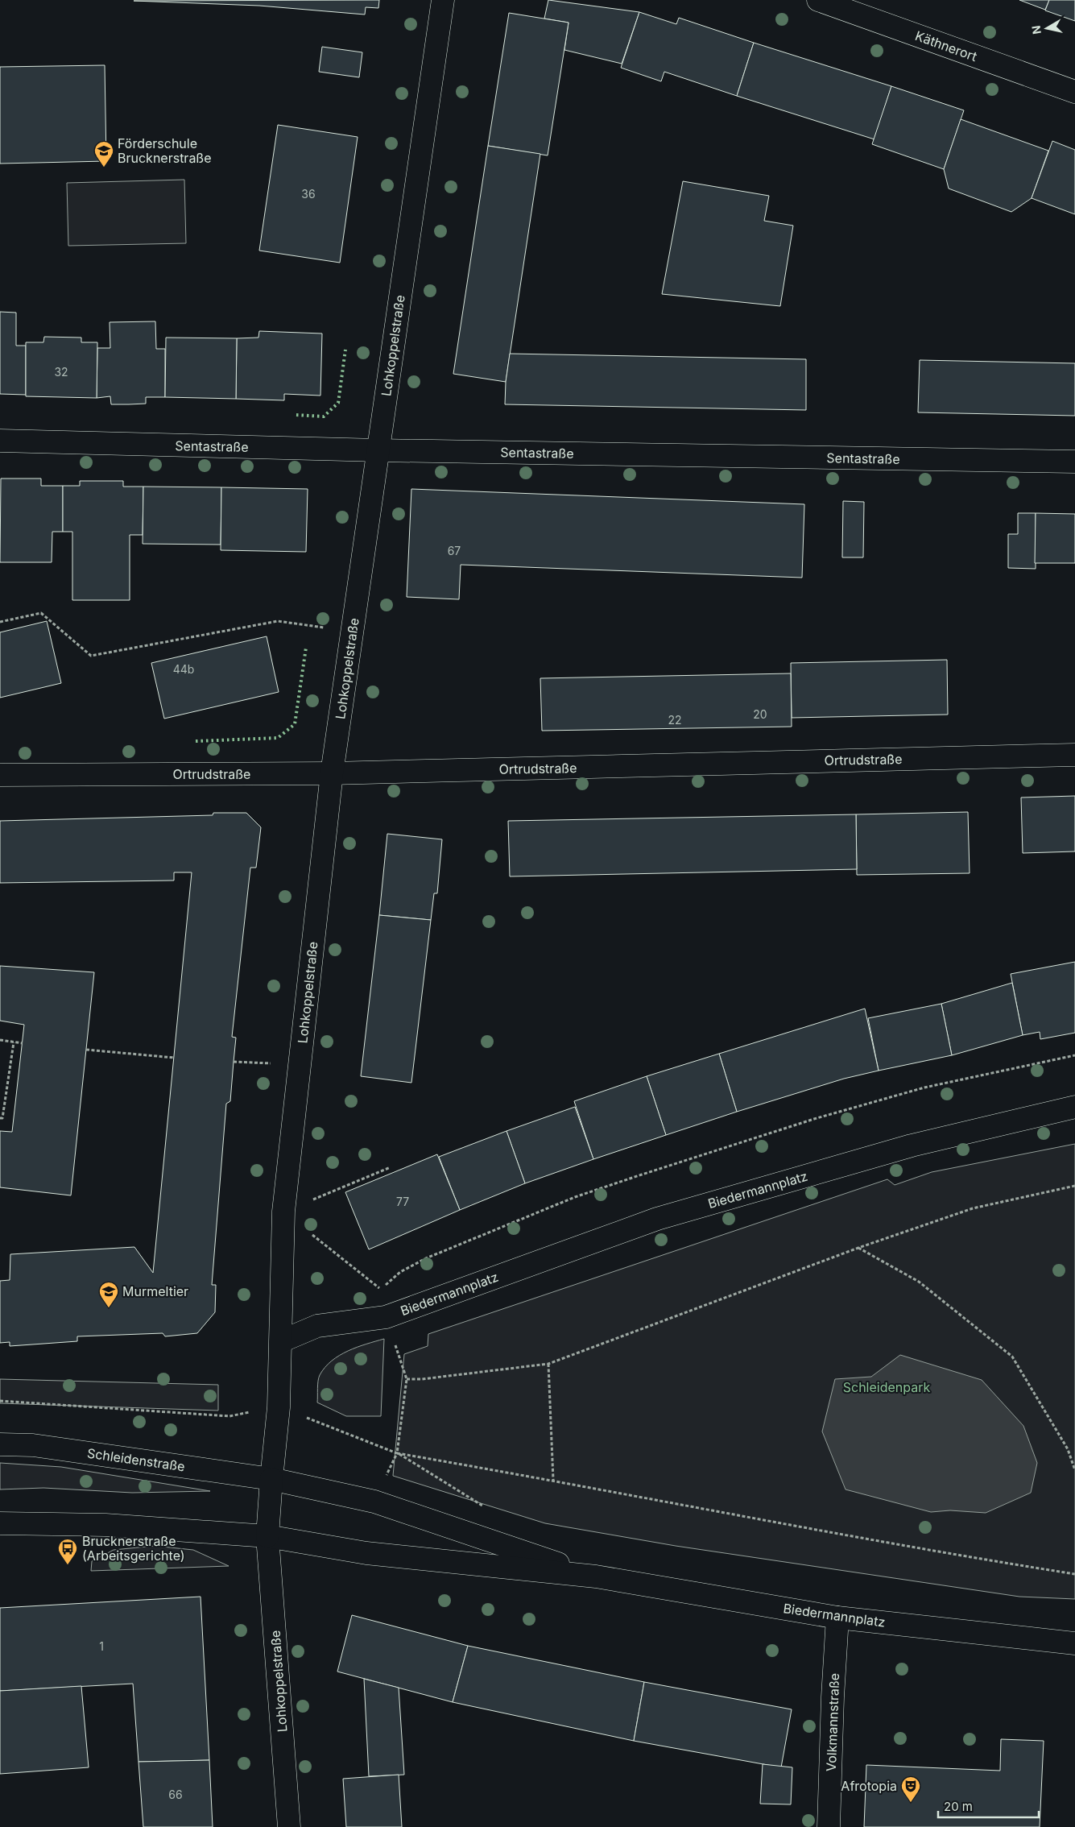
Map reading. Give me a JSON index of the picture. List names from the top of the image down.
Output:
{
  "streets": {
    "street": [
      "Käthnerort",
      "Lohkoppelstraße",
      "Sentastraße",
      "Ortrudstraße",
      "Biedermannplatz",
      "Schleidenstraße",
      "Volkmannstraße"
    ]
  },
  "crossings": [
    ["Lohkoppelstraße", "Sentastraße"],
    ["Lohkoppelstraße", "Ortrudstraße"],
    ["Lohkoppelstraße", "Biedermannplatz"],
    ["Lohkoppelstraße", "Schleidenstraße"],
    ["Biedermannplatz", "Schleidenstraße"],
    ["Biedermannplatz", "Volkmannstraße"]
  ],
  "parks": ["Schleidenpark"],
  "places": {
    "school or university": ["Förderschule Brucknerstraße", "Murmeltier"],
    "bus stop": ["Brucknerstraße (Arbeitsgerichte)"],
    "theatre": ["Afrotopia"]
  },
  "house_numbers": [
    "36",
    "32",
    "67",
    "44b",
    "20",
    "22",
    "77",
    "1",
    "66"
  ],
  "scale_bar": "20 m",
  "north": "left"
}
